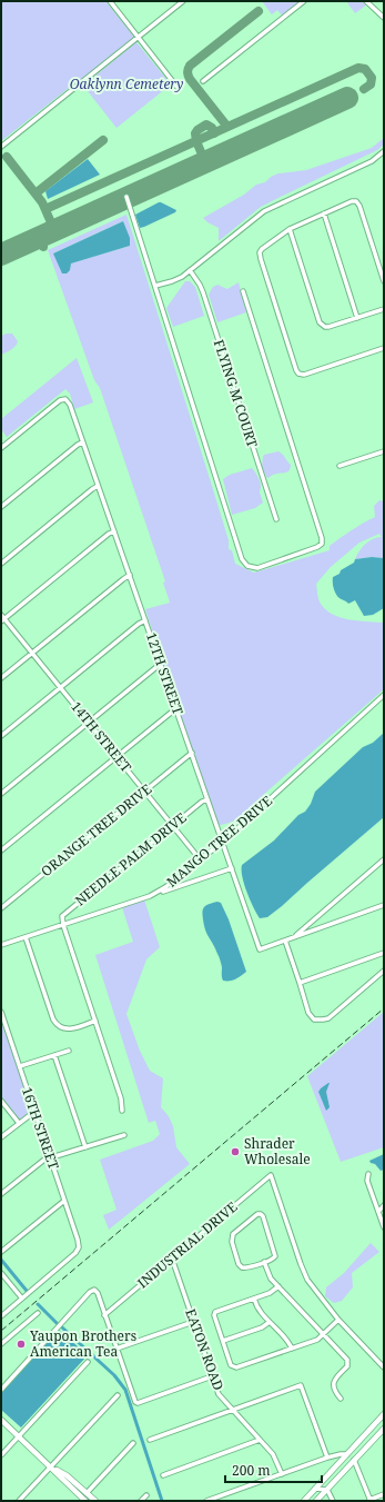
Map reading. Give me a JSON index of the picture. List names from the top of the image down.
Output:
{
  "streets": {
    "street": [
      "FLYING M COURT",
      "12TH STREET",
      "14TH STREET",
      "ORANGE TREE DRIVE",
      "MANGO TREE DRIVE",
      "NEEDLE PALM DRIVE",
      "16TH STREET",
      "INDUSTRIAL DRIVE",
      "EATON ROAD"
    ]
  },
  "crossings": [
    ["12TH STREET", "ORANGE TREE DRIVE"],
    ["12TH STREET", "MANGO TREE DRIVE"],
    ["12TH STREET", "NEEDLE PALM DRIVE"],
    ["14TH STREET", "ORANGE TREE DRIVE"],
    ["14TH STREET", "MANGO TREE DRIVE"],
    ["14TH STREET", "NEEDLE PALM DRIVE"],
    ["MANGO TREE DRIVE", "NEEDLE PALM DRIVE"],
    ["INDUSTRIAL DRIVE", "EATON ROAD"]
  ],
  "parks": ["Oaklynn Cemetery"],
  "places": ["Shrader Wholesale", "Yaupon Brothers American Tea"],
  "scale_bar": "200 m"
}
